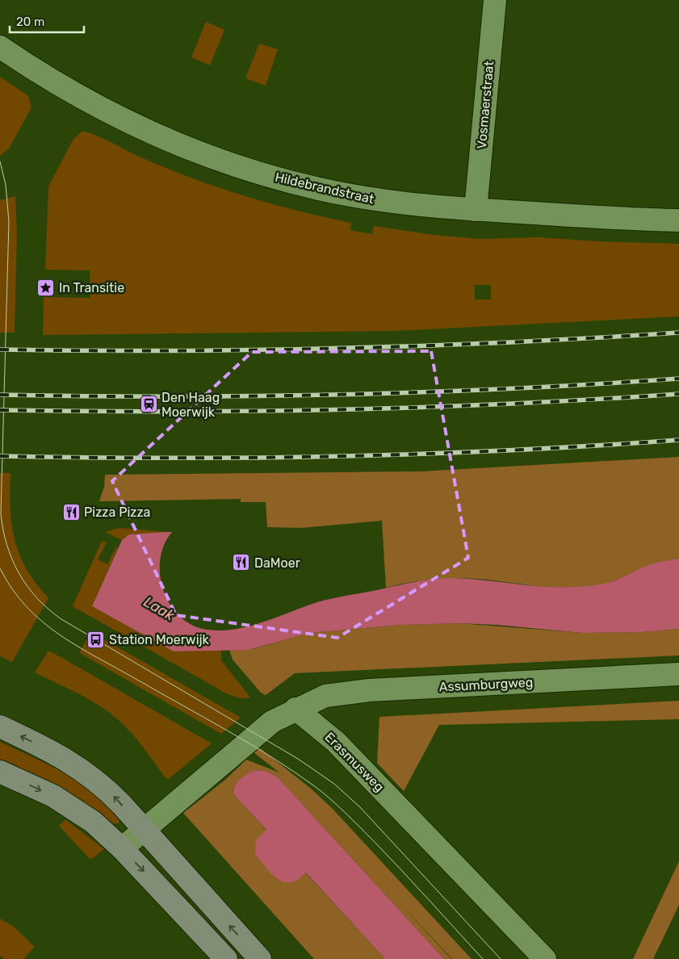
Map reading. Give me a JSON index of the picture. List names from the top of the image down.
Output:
{
  "streets": {
    "street": [
      "Vosmaerstraat",
      "Hildebrandstraat",
      "Assumburgweg",
      "Erasmusweg"
    ]
  },
  "crossings": [
    ["Vosmaerstraat", "Hildebrandstraat"],
    ["Assumburgweg", "Erasmusweg"]
  ],
  "water": ["Laak"],
  "places": {
    "place": ["In Transitie"],
    "station": ["Den Haag Moerwijk"],
    "restaurant": ["Pizza Pizza", "DaMoer"],
    "bus stop": ["Station Moerwijk"]
  },
  "scale_bar": "20 m"
}
